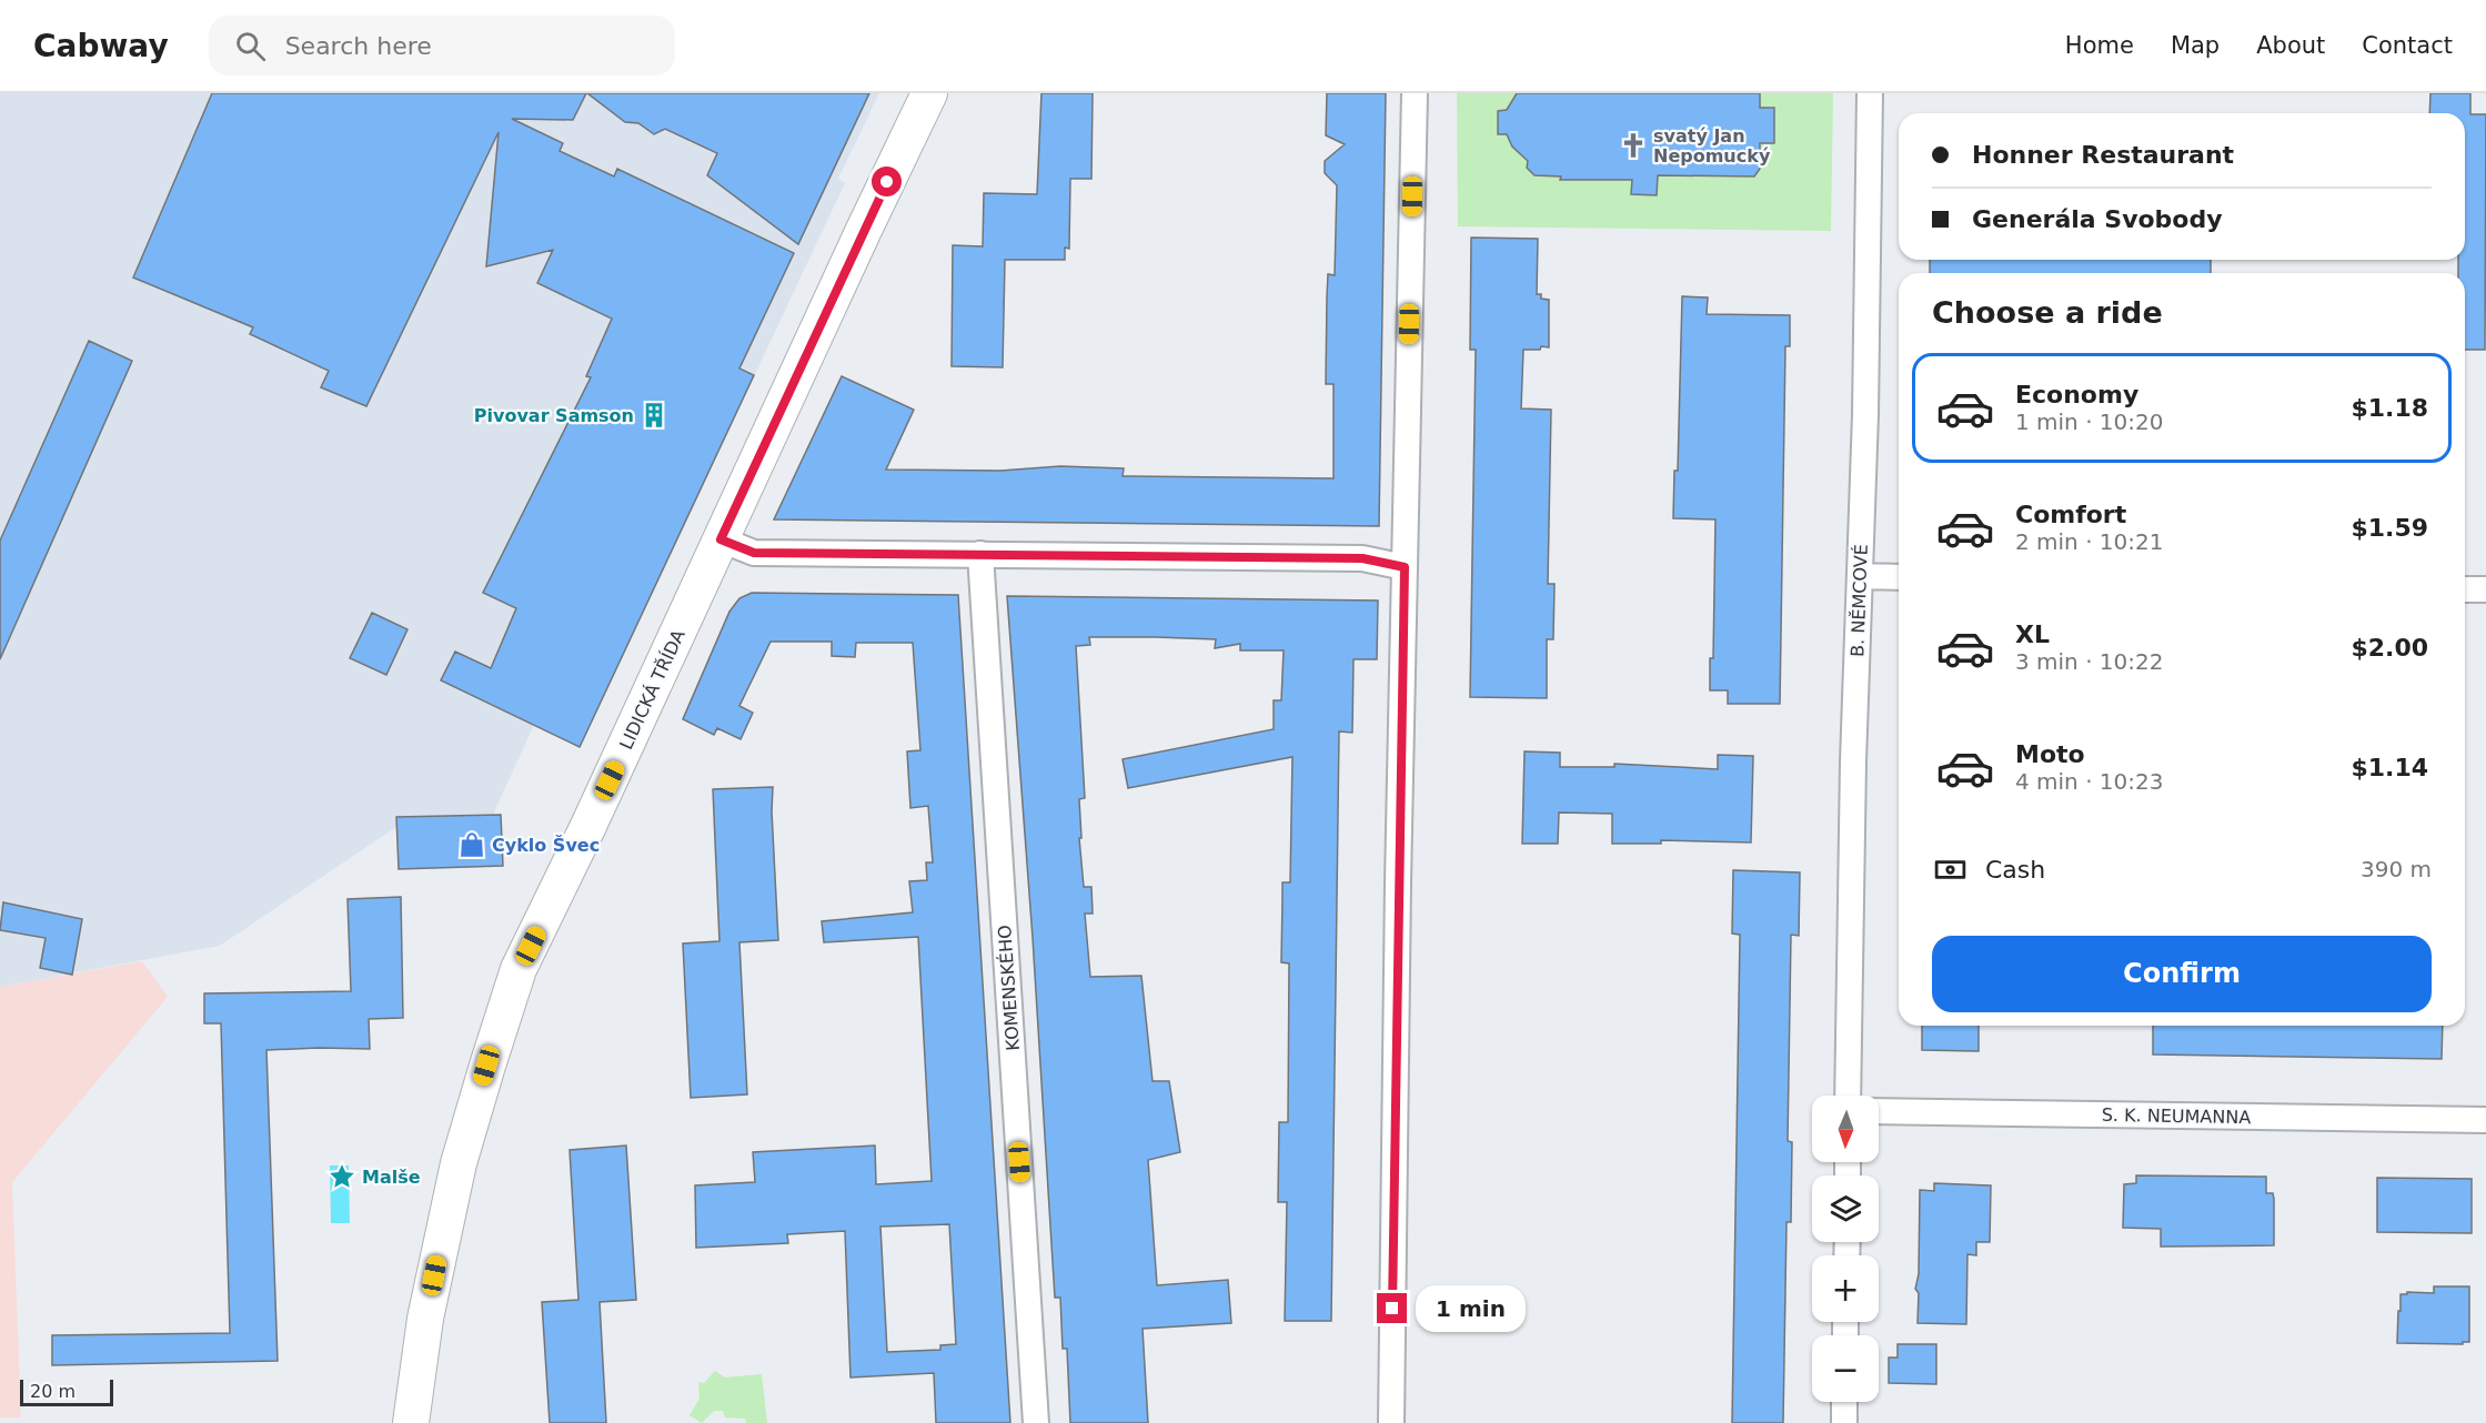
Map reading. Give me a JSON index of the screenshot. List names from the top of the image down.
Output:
{
  "streets": {
    "street": [
      "B. NĚMCOVÉ",
      "LIDICKÁ TŘÍDA",
      "KOMENSKÉHO",
      "S. K. NEUMANNA"
    ]
  },
  "places": {
    "church": ["svatý Jan Nepomucký"],
    "building": ["Pivovar Samson"],
    "shop": ["Cyklo Švec"],
    "place": ["Malše"]
  },
  "scale_bar": "20 m",
  "north": "bottom",
  "page": {
    "header": "Cabway",
    "search": "Search here",
    "nav": [
      "Home",
      "Map",
      "About",
      "Contact"
    ],
    "banner": ["Honner Restaurant", "Generála Svobody"],
    "heading": "Choose a ride",
    "list": [
      {
        "name": "Economy",
        "note": "1 min · 10:20",
        "value": "$1.18"
      },
      {
        "name": "Comfort",
        "note": "2 min · 10:21",
        "value": "$1.59"
      },
      {
        "name": "XL",
        "note": "3 min · 10:22",
        "value": "$2.00"
      },
      {
        "name": "Moto",
        "note": "4 min · 10:23",
        "value": "$1.14"
      }
    ],
    "pay": ["Cash", "390 m"],
    "buttons": "Confirm",
    "map_buttons": ["+", "−"],
    "bubble": "1 min",
    "scale": "20 m"
  }
}
